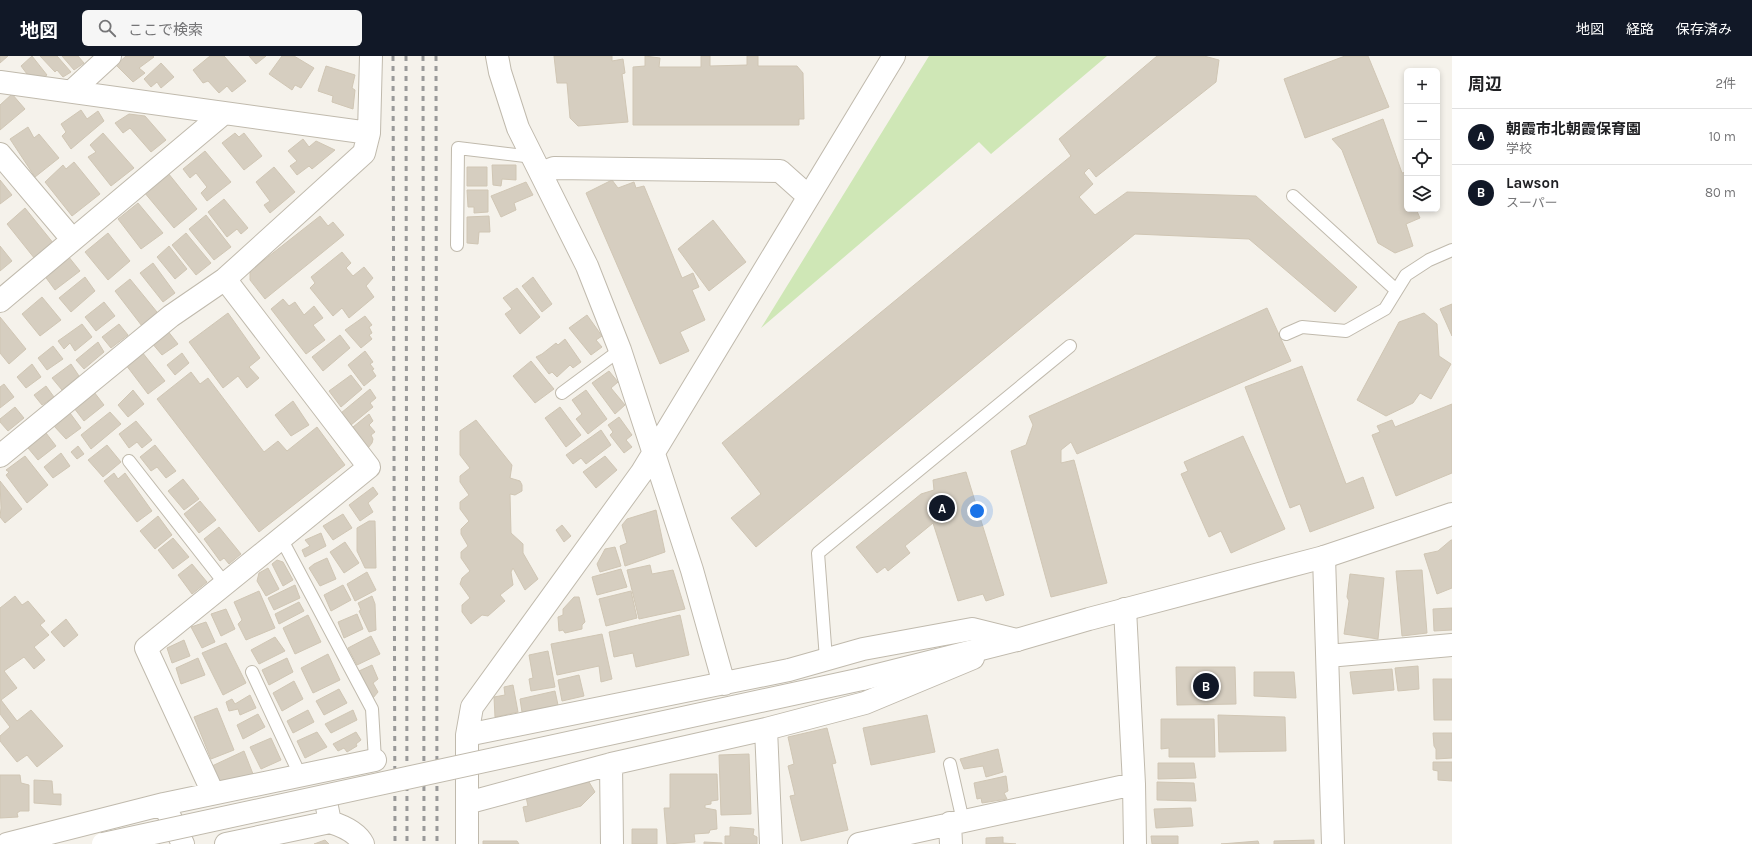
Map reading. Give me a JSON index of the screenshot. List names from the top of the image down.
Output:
{
  "page": {
    "header": "地図",
    "search": "ここで検索",
    "nav": ["地図", "経路", "保存済み"],
    "heading": ["周辺", "2件"],
    "map_buttons": ["+", "−"],
    "list": [
      {
        "mark": "A",
        "name": "朝霞市北朝霞保育園",
        "note": "学校",
        "value": "10 m"
      },
      {
        "mark": "B",
        "name": "Lawson",
        "note": "スーパー",
        "value": "80 m"
      }
    ],
    "pins": ["A", "B"]
  }
}
